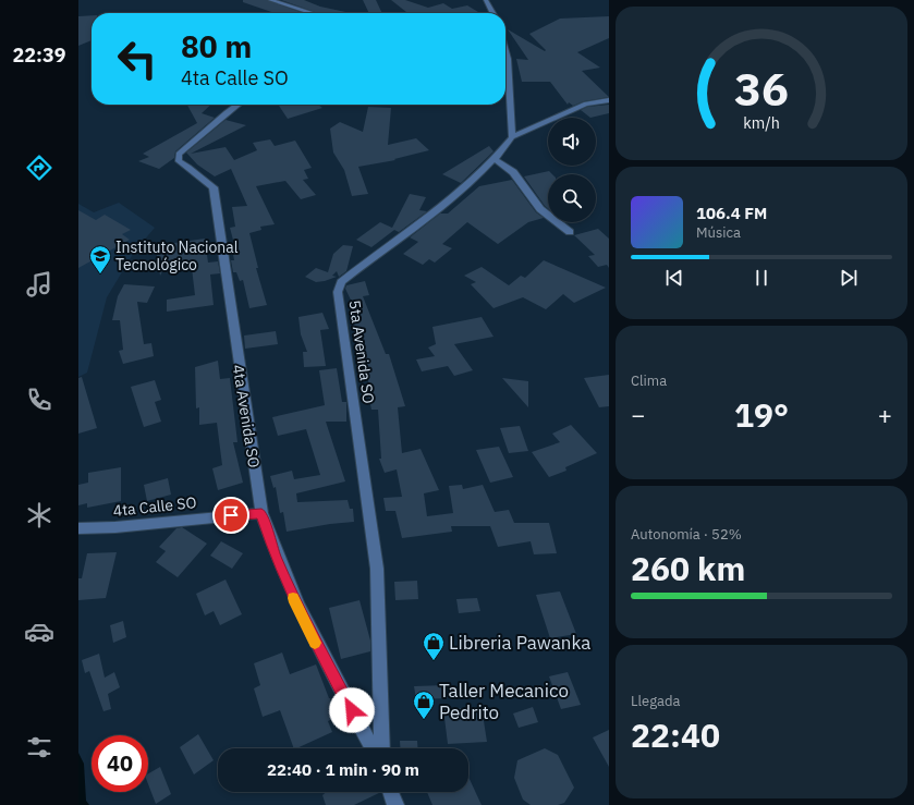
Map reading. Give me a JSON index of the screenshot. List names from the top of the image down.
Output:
{
  "streets": {
    "street": ["5ta Avenida SO", "4ta Avenida SO", "4ta Calle SO"]
  },
  "crossings": [
    ["4ta Avenida SO", "4ta Calle SO"]
  ],
  "places": {
    "school or university": ["Instituto Nacional Tecnológico"],
    "shop": ["Libreria Pawanka", "Taller Mecanico Pedrito"]
  },
  "page": {
    "tabs": "22:39",
    "turn": ["80 m", "4ta Calle SO"],
    "song": ["106.4 FM", "Música"],
    "tile": [
      "Clima",
      ["Autonomía · 52%", "260 km"],
      ["Llegada", "22:40"]
    ],
    "heat": ["−", "19°", "+"],
    "limit": "40",
    "trip": "22:40 · 1 min · 90 m",
    "gauge": ["36", "km/h"]
  }
}
